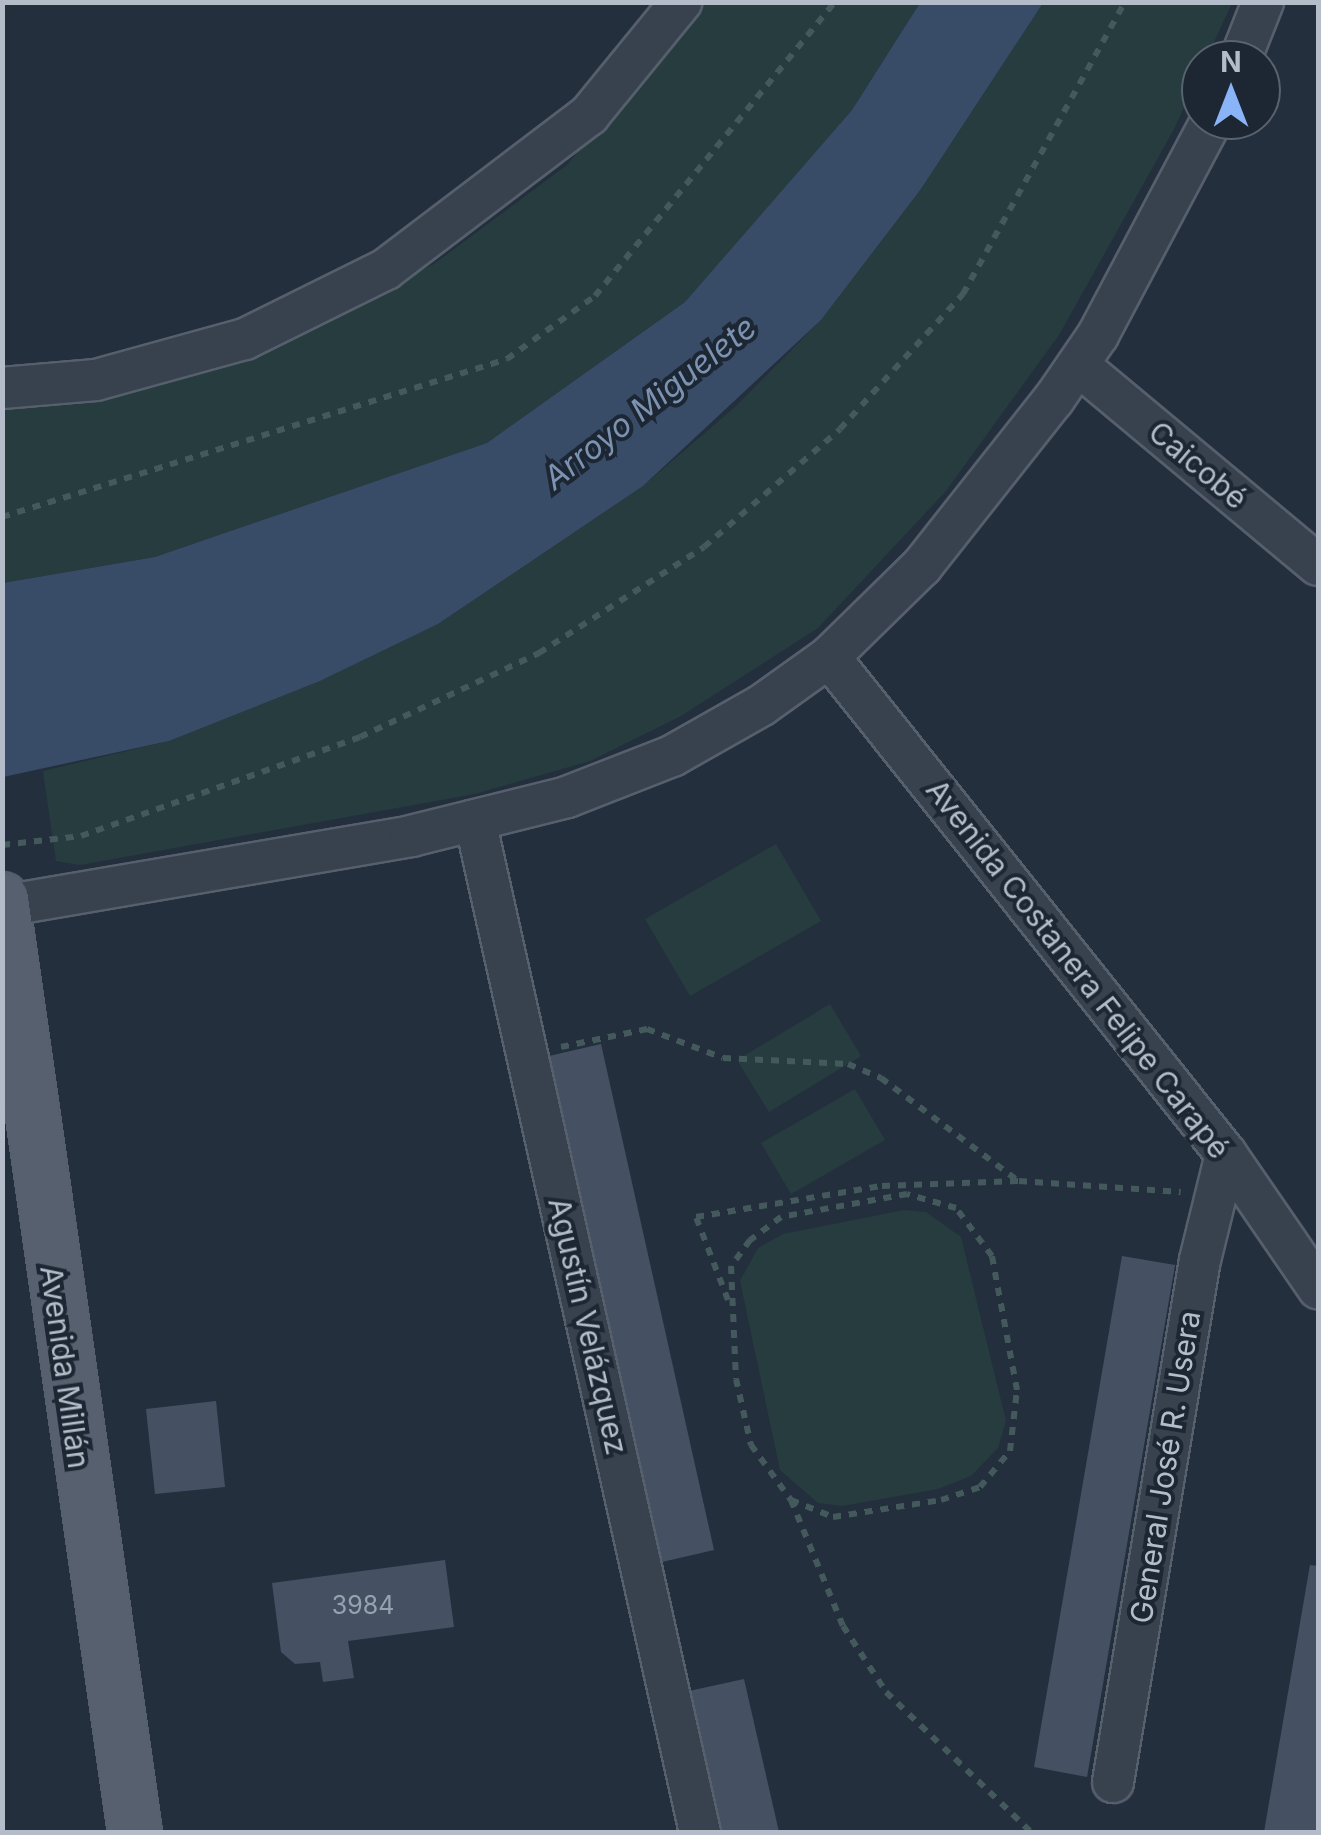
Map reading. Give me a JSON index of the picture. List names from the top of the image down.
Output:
{
  "streets": {
    "main road": ["Avenida Millán"],
    "street": [
      "Caicobé",
      "Avenida Costanera Felipe Carapé",
      "Agustín Velázquez",
      "General José R. Usera"
    ]
  },
  "crossings": [
    ["Avenida Costanera Felipe Carapé", "General José R. Usera"]
  ],
  "water": ["Arroyo Miguelete"],
  "house_numbers": ["3984"],
  "north": "top"
}
